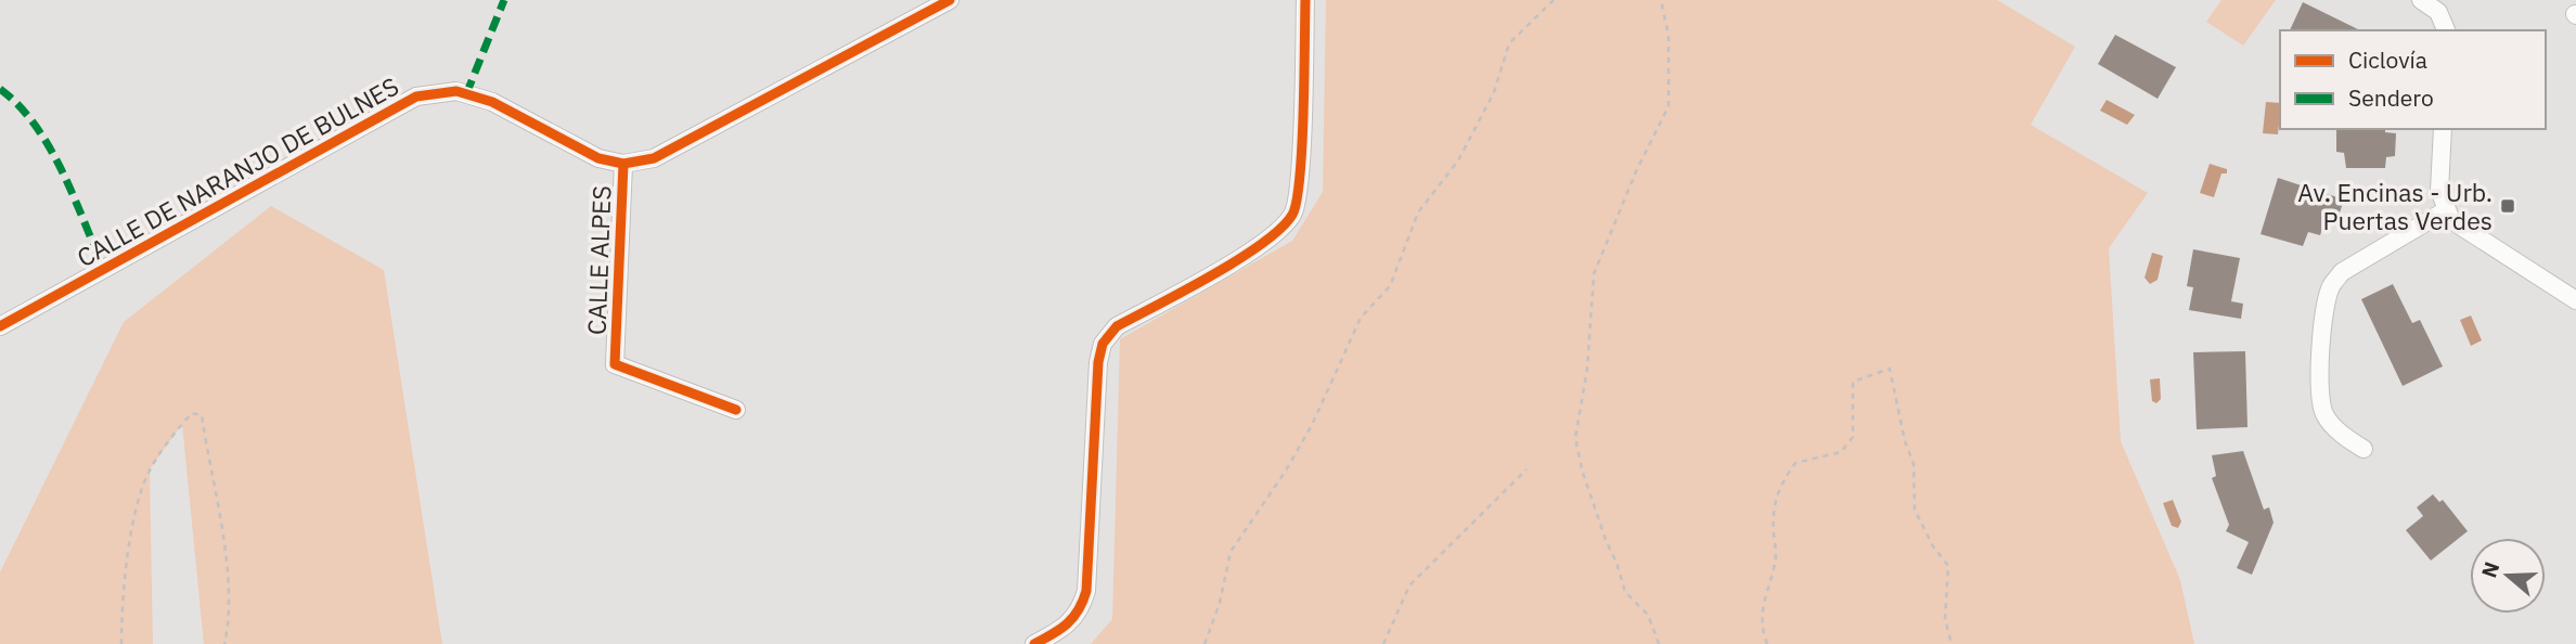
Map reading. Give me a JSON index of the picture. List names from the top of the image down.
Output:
{
  "streets": {
    "street": ["CALLE DE NARANJO DE BULNES", "CALLE ALPES"]
  },
  "crossings": [
    ["CALLE DE NARANJO DE BULNES", "CALLE ALPES"]
  ],
  "places": {
    "transit": ["Av. Encinas - Urb. Puertas Verdes"]
  },
  "legend": ["Ciclovía", "Sendero"],
  "north": "left"
}
